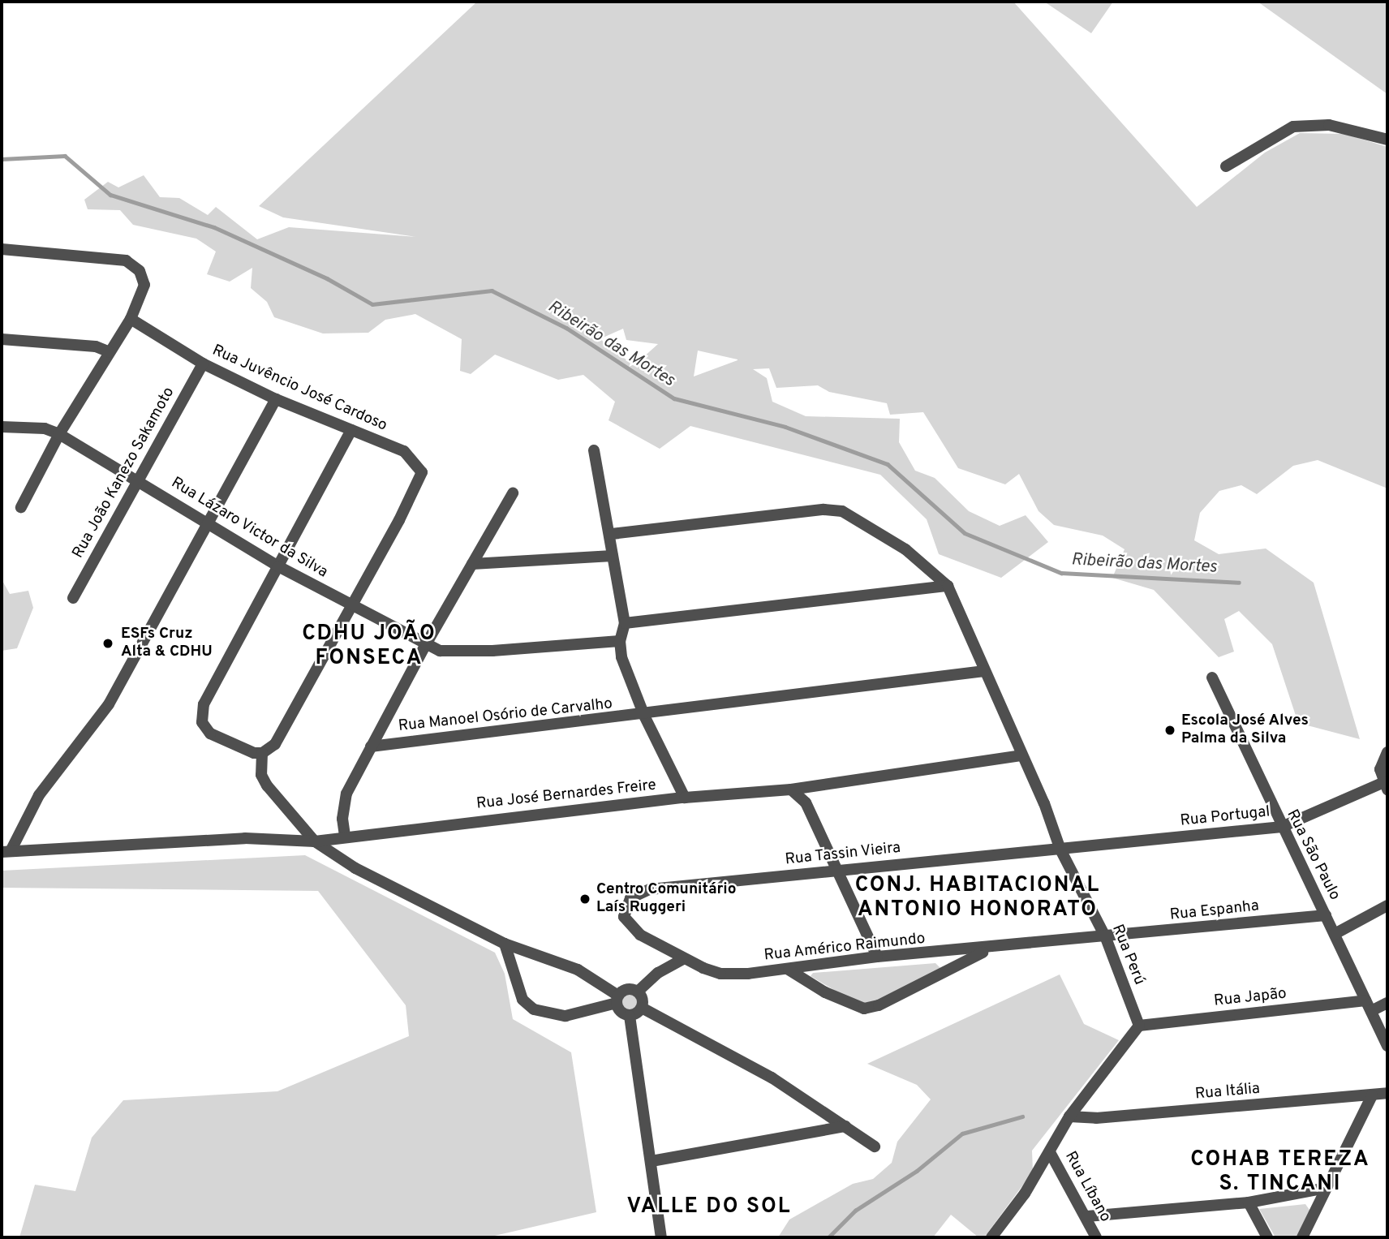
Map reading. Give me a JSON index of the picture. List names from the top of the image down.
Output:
{
  "streets": {
    "street": [
      "Rua Juvêncio José Cardoso",
      "Rua João Kanezo Sakamoto",
      "Rua Lázaro Victor da Silva",
      "Rua Manoel Osório de Carvalho",
      "Rua José Bernardes Freire",
      "Rua Portugal",
      "Rua Tassin Vieira",
      "Rua São Paulo",
      "Rua Espanha",
      "Rua Américo Raimundo",
      "Rua Perú",
      "Rua Japão",
      "Rua Itália",
      "Rua Líbano"
    ]
  },
  "crossings": [
    ["Rua Juvêncio José Cardoso", "Rua João Kanezo Sakamoto"],
    ["Rua Juvêncio José Cardoso", "Rua Lázaro Victor da Silva"],
    ["Rua João Kanezo Sakamoto", "Rua Lázaro Victor da Silva"],
    ["Rua Manoel Osório de Carvalho", "Rua Perú"],
    ["Rua José Bernardes Freire", "Rua Perú"],
    ["Rua Portugal", "Rua Tassin Vieira"],
    ["Rua Portugal", "Rua São Paulo"],
    ["Rua Portugal", "Rua Perú"],
    ["Rua Tassin Vieira", "Rua Américo Raimundo"],
    ["Rua Tassin Vieira", "Rua Perú"],
    ["Rua São Paulo", "Rua Espanha"],
    ["Rua São Paulo", "Rua Japão"],
    ["Rua Espanha", "Rua Américo Raimundo"],
    ["Rua Espanha", "Rua Perú"],
    ["Rua Américo Raimundo", "Rua Perú"],
    ["Rua Perú", "Rua Japão"]
  ],
  "districts": [
    "CDHU JOÃO FONSECA",
    "CONJ. HABITACIONAL ANTONIO HONORATO",
    "COHAB TEREZA S. TINCANI",
    "VALLE DO SOL"
  ],
  "water": ["Ribeirão das Mortes"],
  "places": ["ESFs Cruz Alta & CDHU", "Escola José Alves Palma da Silva", "Centro Comunitário Laís Ruggeri"]
}
